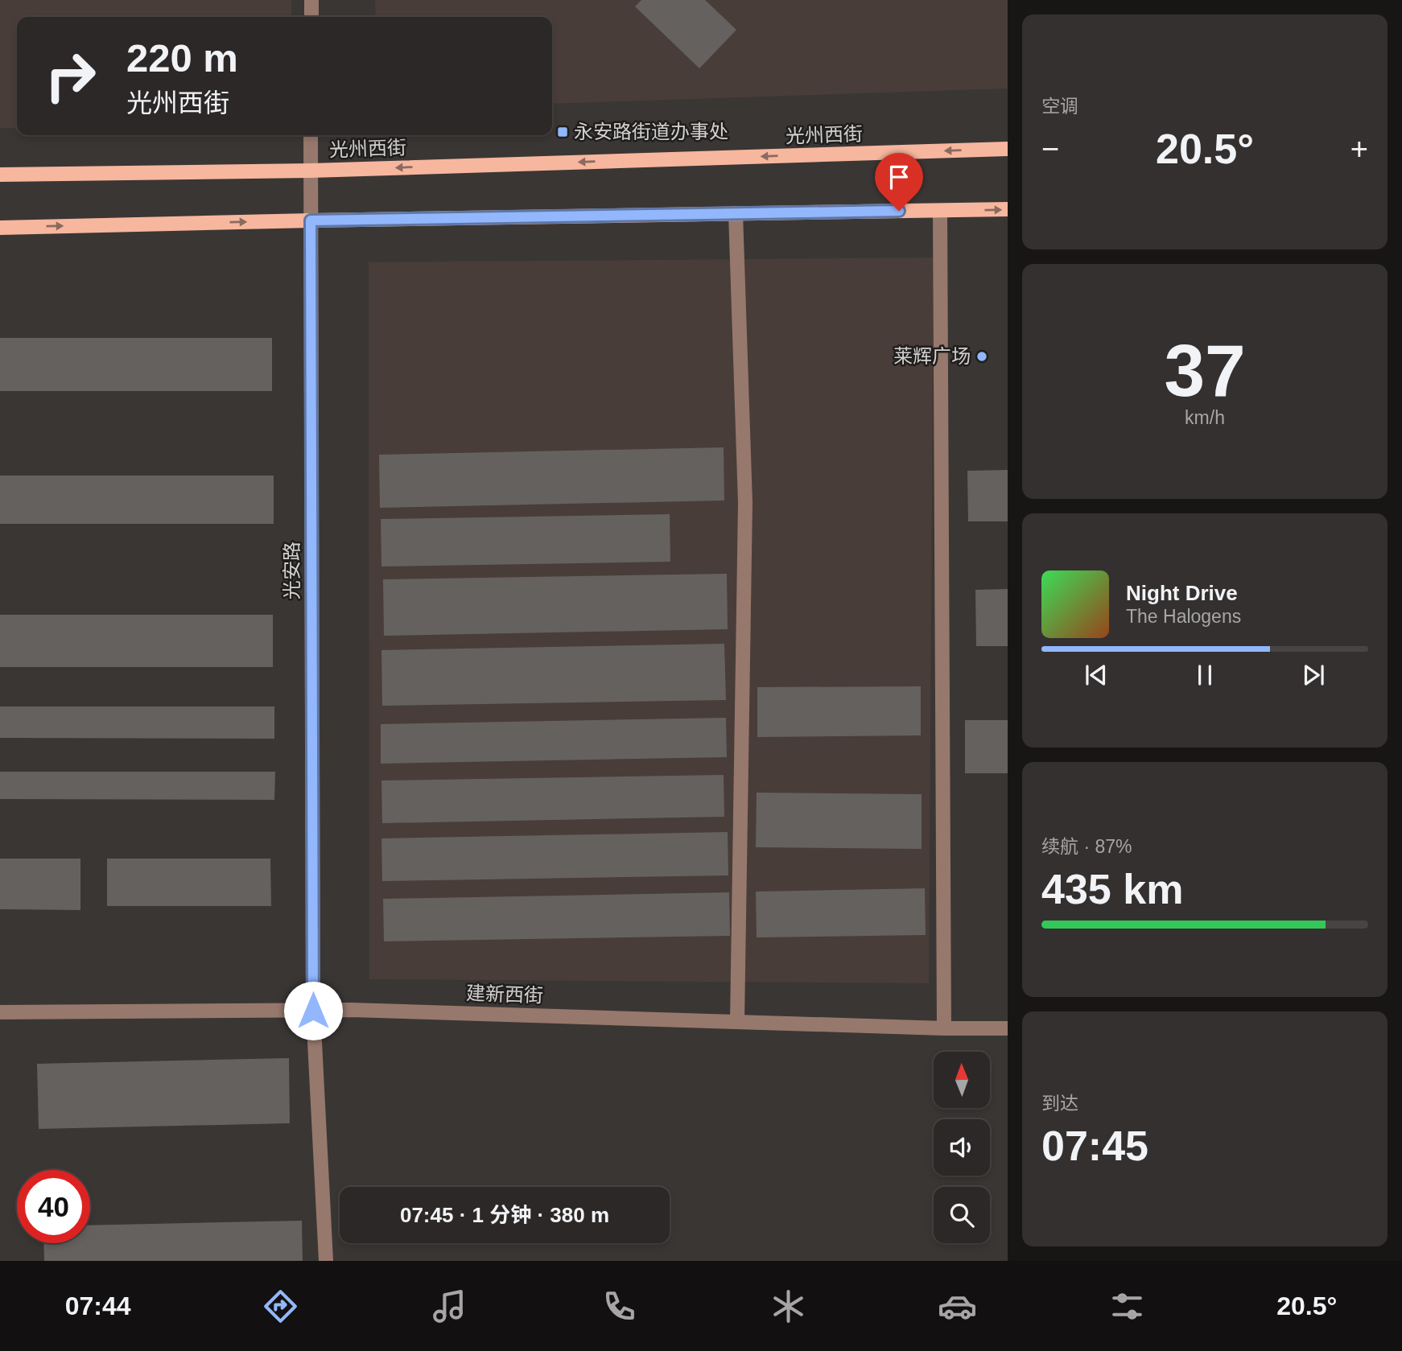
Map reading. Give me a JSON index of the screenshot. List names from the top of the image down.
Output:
{
  "streets": {
    "main road": ["光州西街"],
    "street": ["光安路", "建新西街"]
  },
  "crossings": [
    ["光州西街", "光安路"],
    ["光安路", "建新西街"]
  ],
  "places": {
    "transit": ["永安路街道办事处"],
    "other": ["莱辉广场"]
  },
  "north": "top",
  "page": {
    "tile": [
      "空调",
      ["37", "km/h"],
      ["续航 · 87%", "435 km"],
      ["到达", "07:45"]
    ],
    "turn": ["220 m", "光州西街"],
    "heat": ["−", "20.5°", "+"],
    "song": ["Night Drive", "The Halogens"],
    "limit": "40",
    "trip": "07:45 · 1 分钟 · 380 m",
    "tabs": ["07:44", "20.5°"]
  }
}
